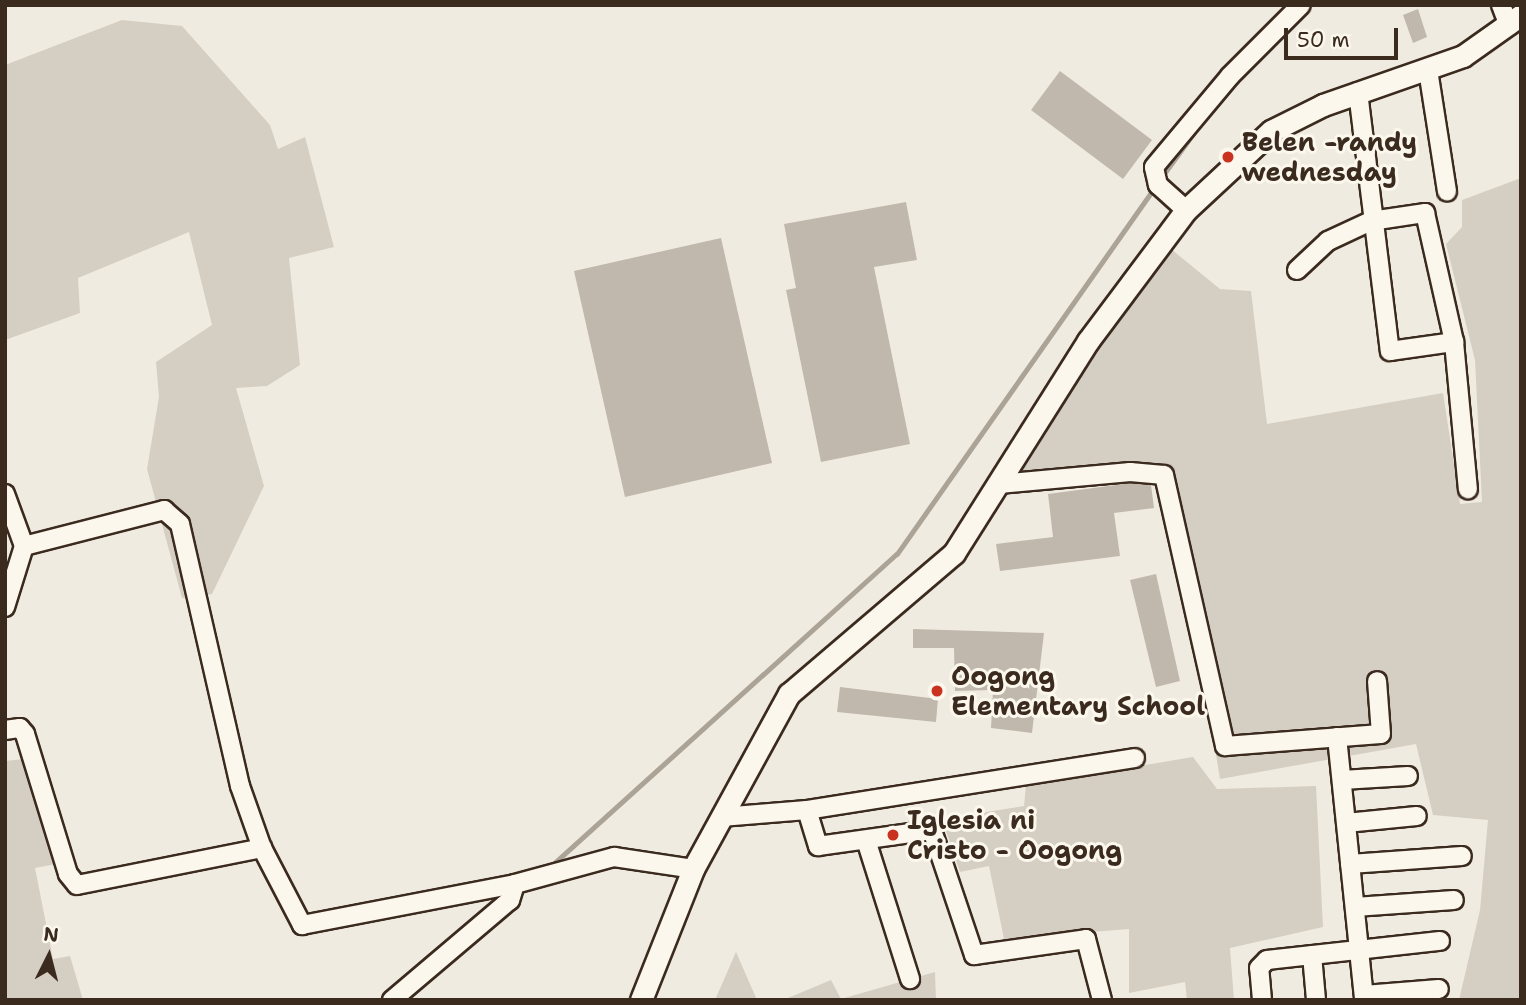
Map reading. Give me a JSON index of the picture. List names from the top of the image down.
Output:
{
  "places": ["Belen -randy wednesday", "Oogong Elementary School", "Iglesia ni Cristo - Oogong"],
  "scale_bar": "50 m",
  "north": "top"
}
